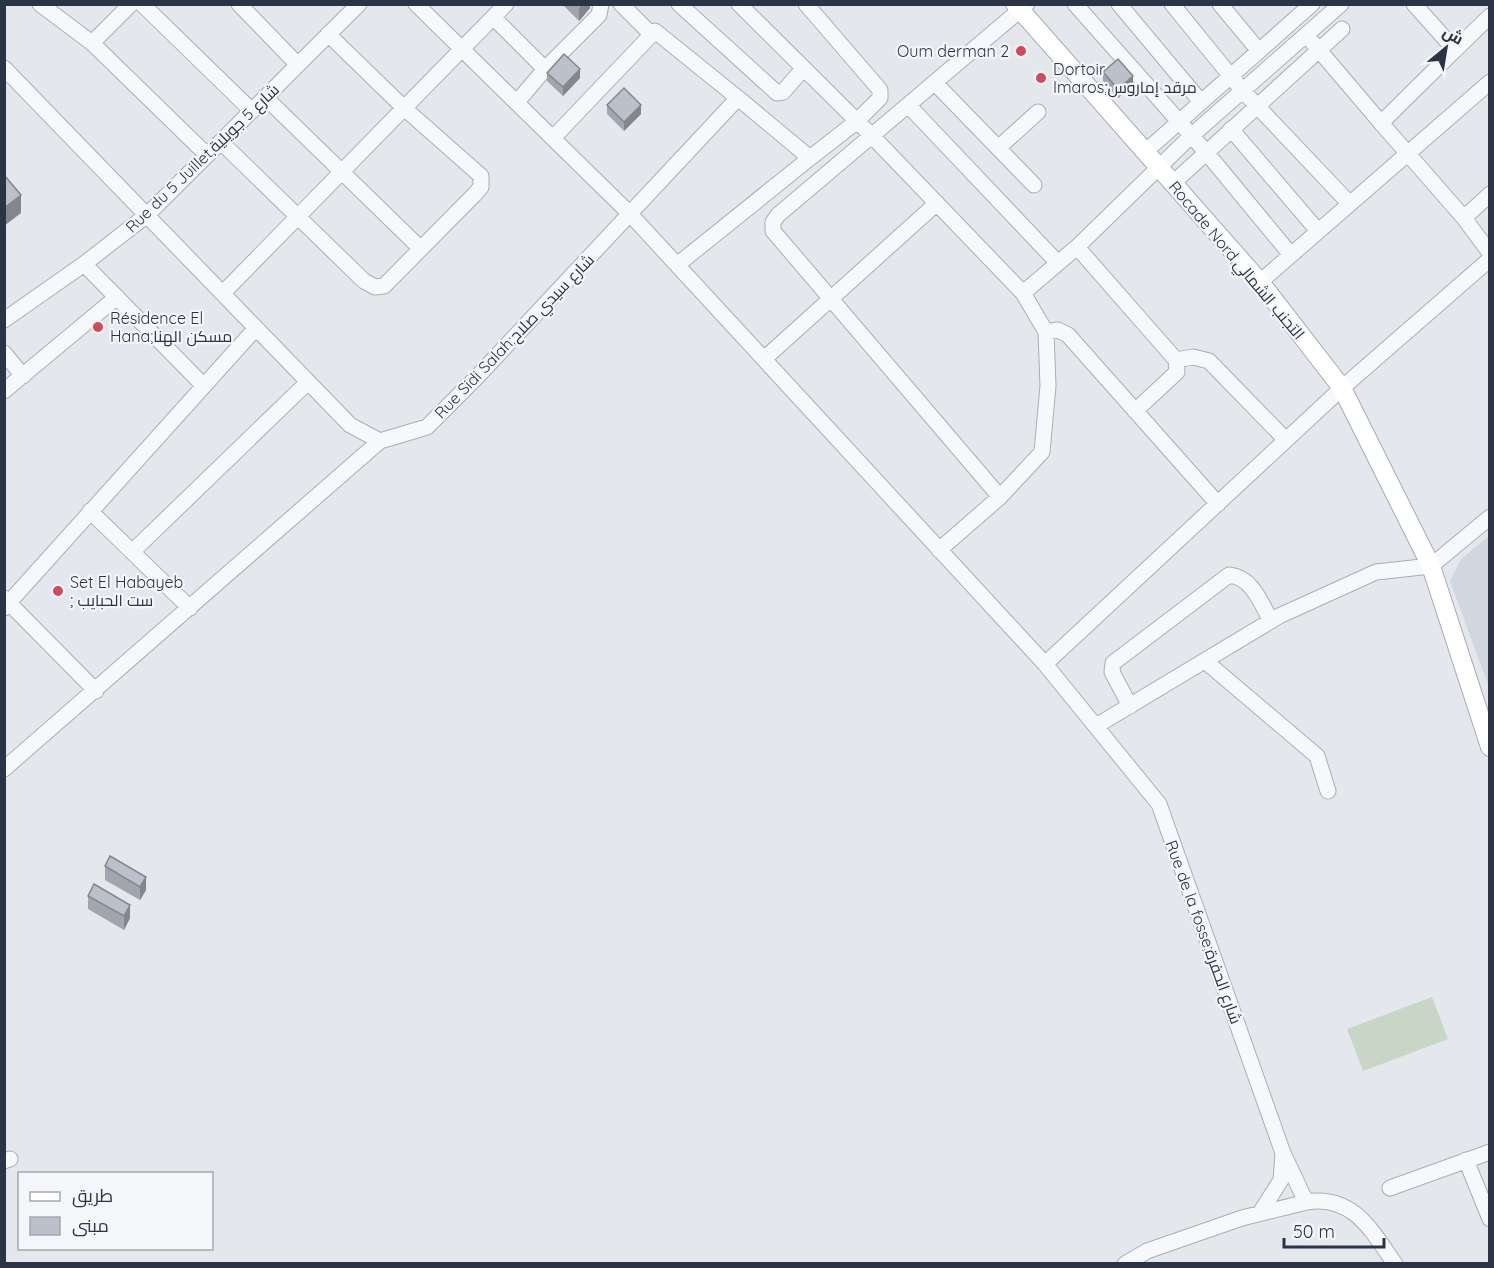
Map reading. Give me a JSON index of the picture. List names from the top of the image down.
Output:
{
  "streets": {
    "main road": ["Rocade Nord,التجنب الشمالي"],
    "street": ["Rue du 5 Juillet,شارع 5 جويلية", "Rue Sidi Salah;شارع سيدي صلاح", "Rue de la fosse;شارع الحفرة"]
  },
  "crossings": [
    ["Rue Sidi Salah;شارع سيدي صلاح", "Rue de la fosse;شارع الحفرة"]
  ],
  "places": [
    "Oum derman 2",
    "Dortoir Imaros;مرقد إماروس",
    "Résidence El Hana;مسكن الهنا",
    "Set El Habayeb ; ست الحبايب"
  ],
  "legend": ["طريق", "مبنى"],
  "scale_bar": "50 m",
  "north": "top right"
}
